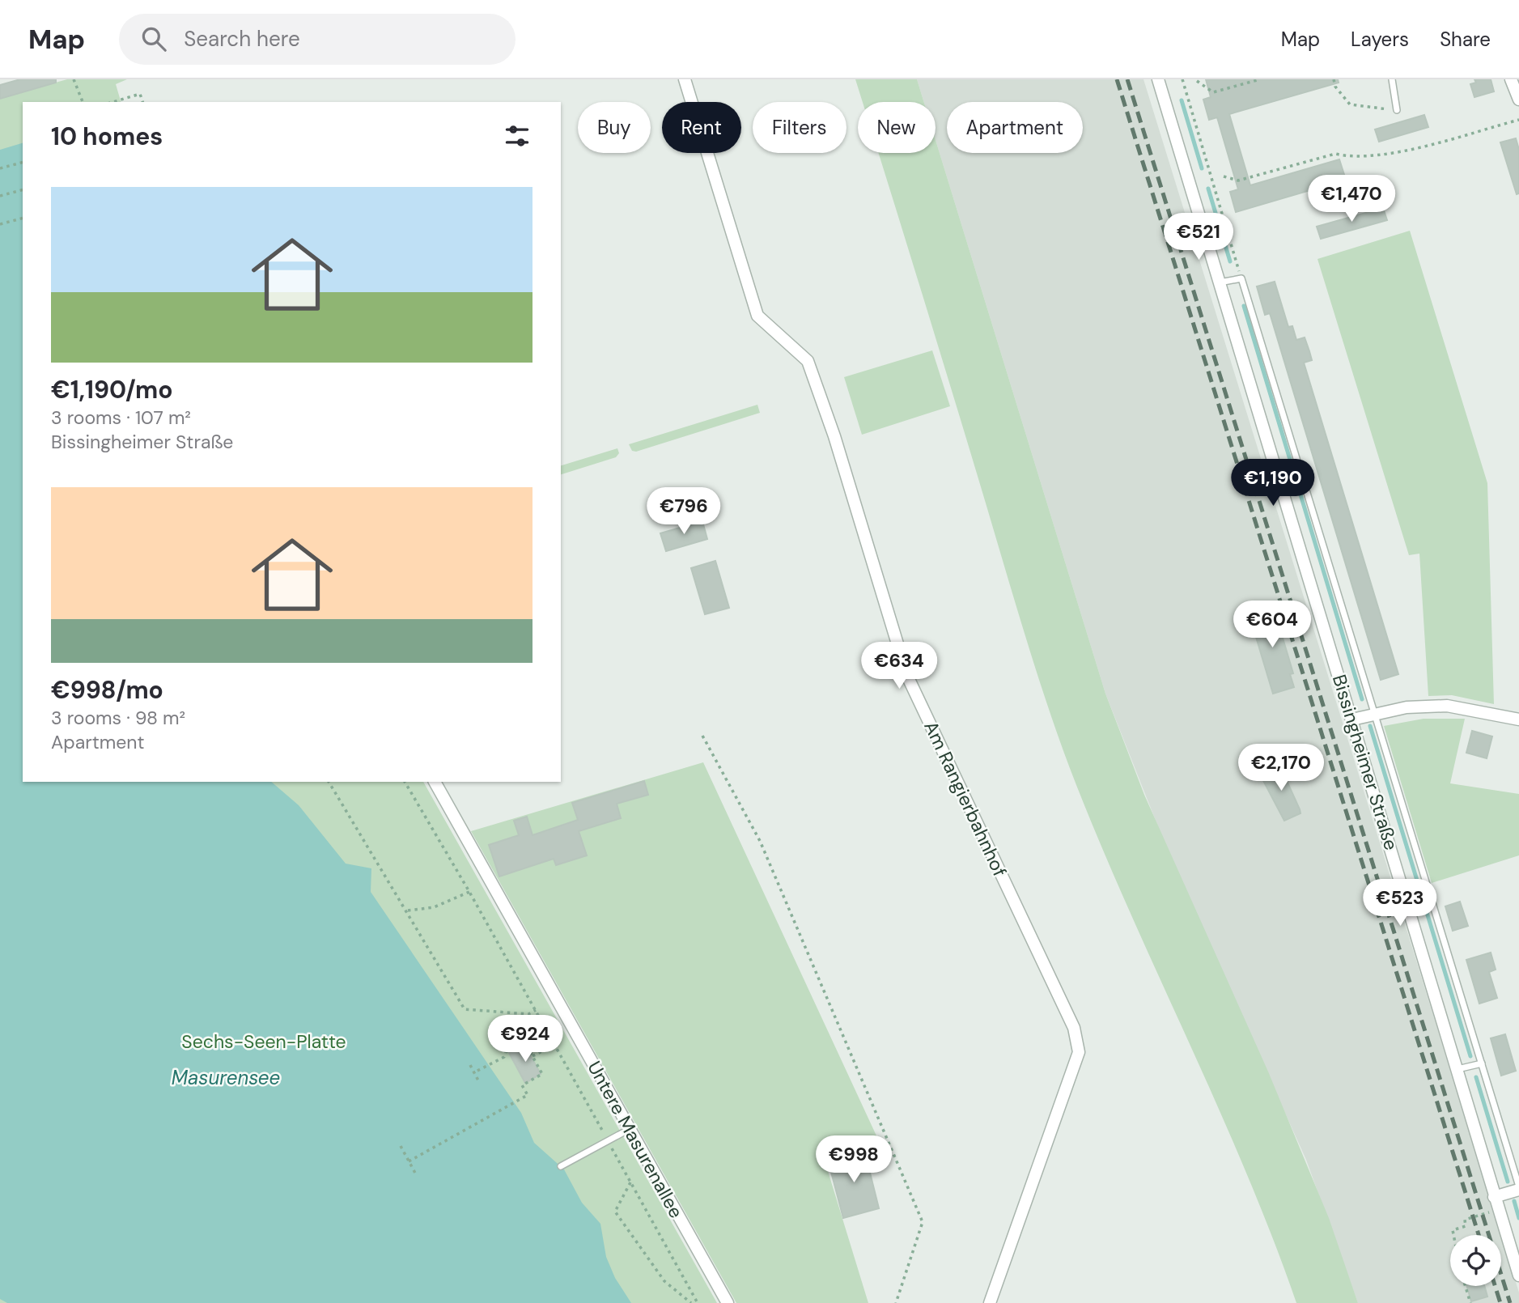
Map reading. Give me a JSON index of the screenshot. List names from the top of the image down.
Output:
{
  "streets": {
    "street": ["Bissingheimer Straße", "Am Rangierbahnhof", "Untere Masurenallee"]
  },
  "water": ["Masurensee"],
  "parks": ["Sechs-Seen-Platte"],
  "page": {
    "header": "Map",
    "search": "Search here",
    "nav": ["Map", "Layers", "Share"],
    "chip": [
      "Buy",
      "Rent",
      "Filters",
      "New",
      "Apartment"
    ],
    "heading": "10 homes",
    "list": [
      {
        "name": "€1,190/mo",
        "note": "3 rooms · 107 m² · Bissingheimer Straße"
      },
      {
        "name": "€998/mo",
        "note": "3 rooms · 98 m² · Apartment"
      }
    ],
    "price": [
      "€1,470",
      "€521",
      "€1,190",
      "€796",
      "€604",
      "€634",
      "€2,170",
      "€523",
      "€924",
      "€998"
    ]
  }
}
